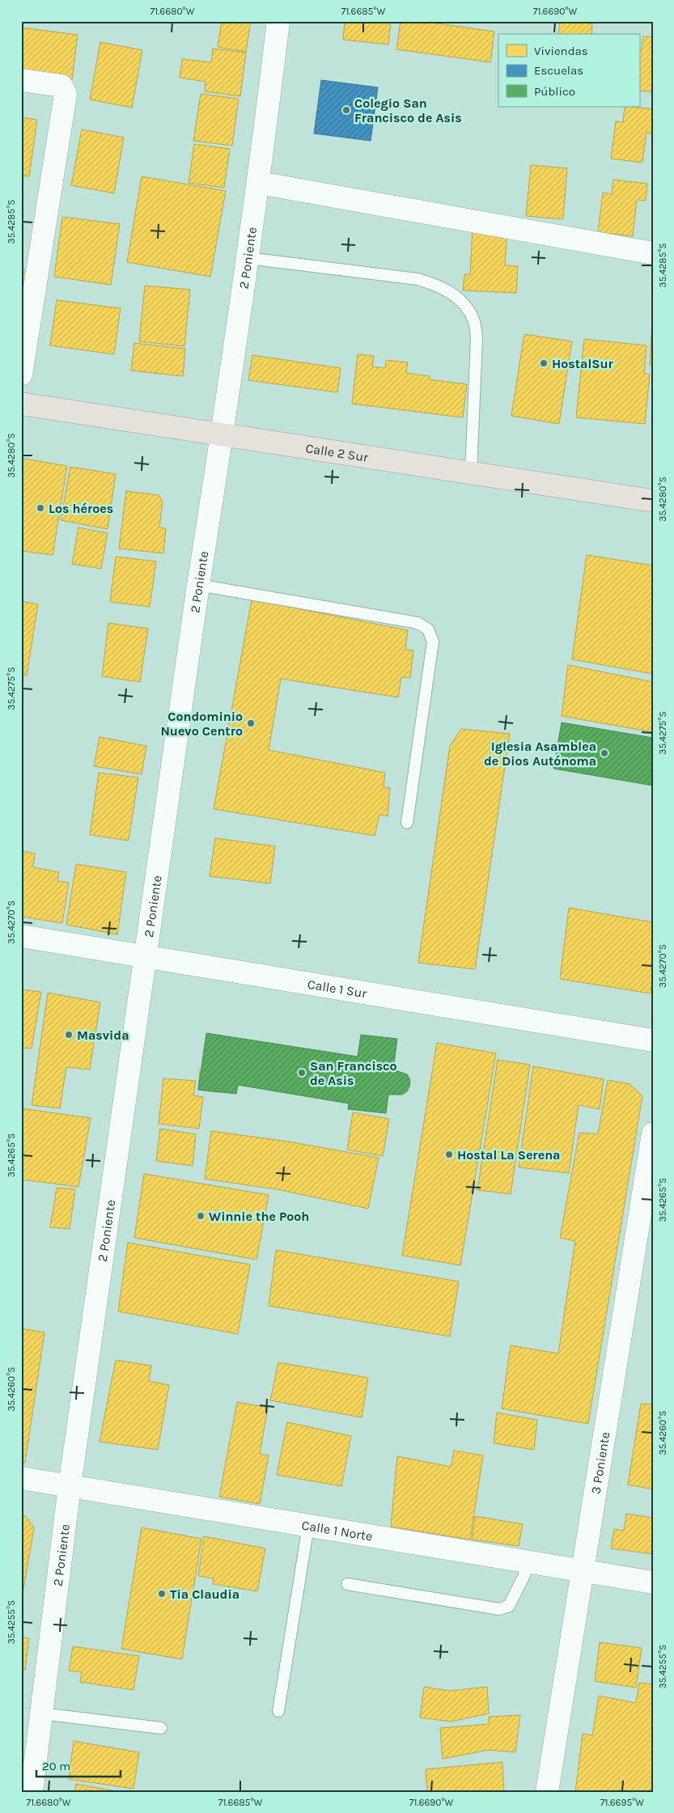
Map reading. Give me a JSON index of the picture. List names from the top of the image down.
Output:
{
  "streets": {
    "main road": ["Calle 2 Sur"],
    "street": [
      "2 Poniente",
      "Calle 1 Sur",
      "3 Poniente",
      "Calle 1 Norte"
    ]
  },
  "crossings": [
    ["2 Poniente", "Calle 2 Sur"],
    ["2 Poniente", "Calle 1 Sur"],
    ["2 Poniente", "Calle 1 Norte"],
    ["3 Poniente", "Calle 1 Norte"]
  ],
  "places": [
    "Colegio San Francisco de Asis",
    "HostalSur",
    "Los héroes",
    "Condominio Nuevo Centro",
    "Iglesia Asamblea de Dios Autónoma",
    "Masvida",
    "San Francisco de Asis",
    "Hostal La Serena",
    "Winnie the Pooh",
    "Tia Claudia"
  ],
  "legend": ["Viviendas", "Escuelas", "Público"],
  "scale_bar": "20 m",
  "coordinates": [
    "71.6680°W",
    "71.6685°W",
    "71.6690°W",
    "35.4285°S",
    "35.4280°S",
    "35.4275°S",
    "35.4270°S",
    "35.4265°S",
    "35.4260°S",
    "35.4255°S",
    "71.6695°W"
  ]
}
